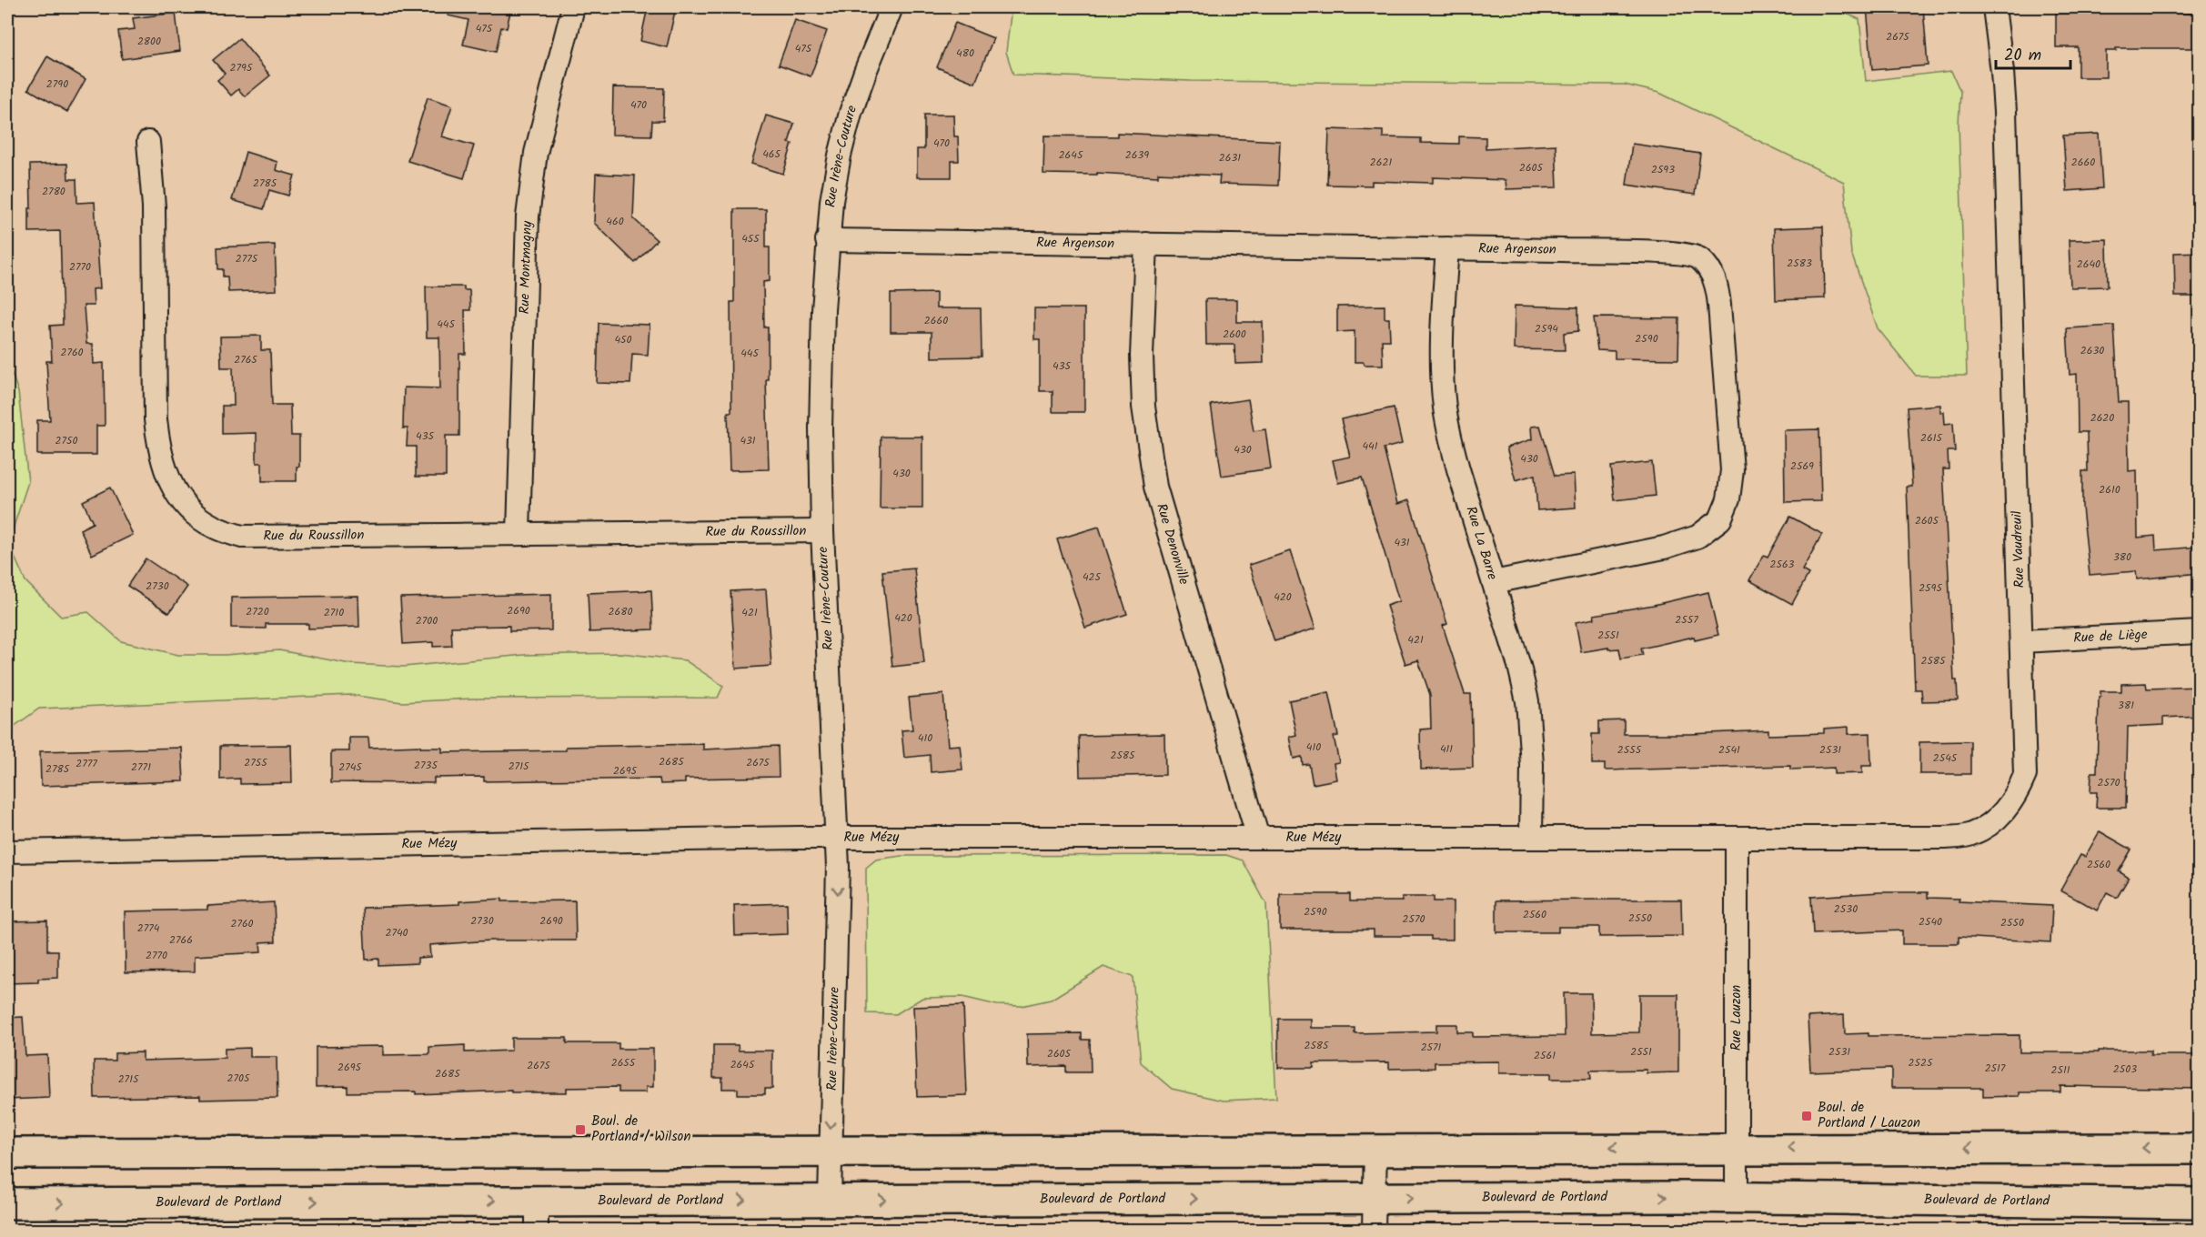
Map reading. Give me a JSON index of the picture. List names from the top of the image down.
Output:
{
  "streets": {
    "main road": ["Boulevard de Portland"],
    "street": [
      "Rue Irène-Couture",
      "Rue Argenson",
      "Rue Montmagny",
      "Rue du Roussillon",
      "Rue La Barre",
      "Rue Denonville",
      "Rue Vaudreuil",
      "Rue de Liège",
      "Rue Mézy",
      "Rue Lauzon"
    ]
  },
  "crossings": [
    ["Rue Irène-Couture", "Rue Argenson"],
    ["Rue Irène-Couture", "Rue du Roussillon"],
    ["Rue Irène-Couture", "Rue Mézy"],
    ["Rue Irène-Couture", "Boulevard de Portland"],
    ["Rue Argenson", "Rue La Barre"],
    ["Rue Argenson", "Rue Denonville"],
    ["Rue Montmagny", "Rue du Roussillon"],
    ["Rue La Barre", "Rue Mézy"],
    ["Rue Denonville", "Rue Mézy"],
    ["Rue Vaudreuil", "Rue de Liège"],
    ["Rue Vaudreuil", "Rue Mézy"],
    ["Rue Vaudreuil", "Rue Lauzon"],
    ["Rue Mézy", "Rue Lauzon"],
    ["Rue Lauzon", "Boulevard de Portland"]
  ],
  "places": {
    "transit": ["Boul. de Portland / Lauzon", "Boul. de Portland / Wilson"]
  },
  "house_numbers": [
    "475",
    "2675",
    "2800",
    "475",
    "480",
    "2795",
    "2790",
    "470",
    "470",
    "465",
    "2645",
    "2639",
    "2631",
    "2621",
    "2660",
    "2605",
    "2593",
    "2785",
    "2780",
    "460",
    "455",
    "2775",
    "2583",
    "2640",
    "2770",
    "2660",
    "445",
    "2594",
    "2600",
    "2590",
    "450",
    "2630",
    "2760",
    "445",
    "2765",
    "435",
    "2620",
    "435",
    "2615",
    "2750",
    "431",
    "441",
    "430",
    "430",
    "2569",
    "430",
    "2610",
    "2605",
    "431",
    "380",
    "2563",
    "425",
    "2730",
    "2595",
    "420",
    "2690",
    "2720",
    "2680",
    "2710",
    "421",
    "420",
    "2557",
    "2700",
    "2551",
    "421",
    "2585",
    "381",
    "410",
    "410",
    "411",
    "2555",
    "2541",
    "2531",
    "2585",
    "2545",
    "2685",
    "2755",
    "2675",
    "2777",
    "2735",
    "2715",
    "2771",
    "2745",
    "2785",
    "2695",
    "2570",
    "2560",
    "2530",
    "2590",
    "2560",
    "2550",
    "2570",
    "2730",
    "2690",
    "2540",
    "2550",
    "2760",
    "2774",
    "2740",
    "2766",
    "2770",
    "2585",
    "2571",
    "2551",
    "2531",
    "2605",
    "2561",
    "2655",
    "2525",
    "2645",
    "2675",
    "2695",
    "2517",
    "2503",
    "2511",
    "2685",
    "2705",
    "2715"
  ],
  "scale_bar": "20 m"
}
